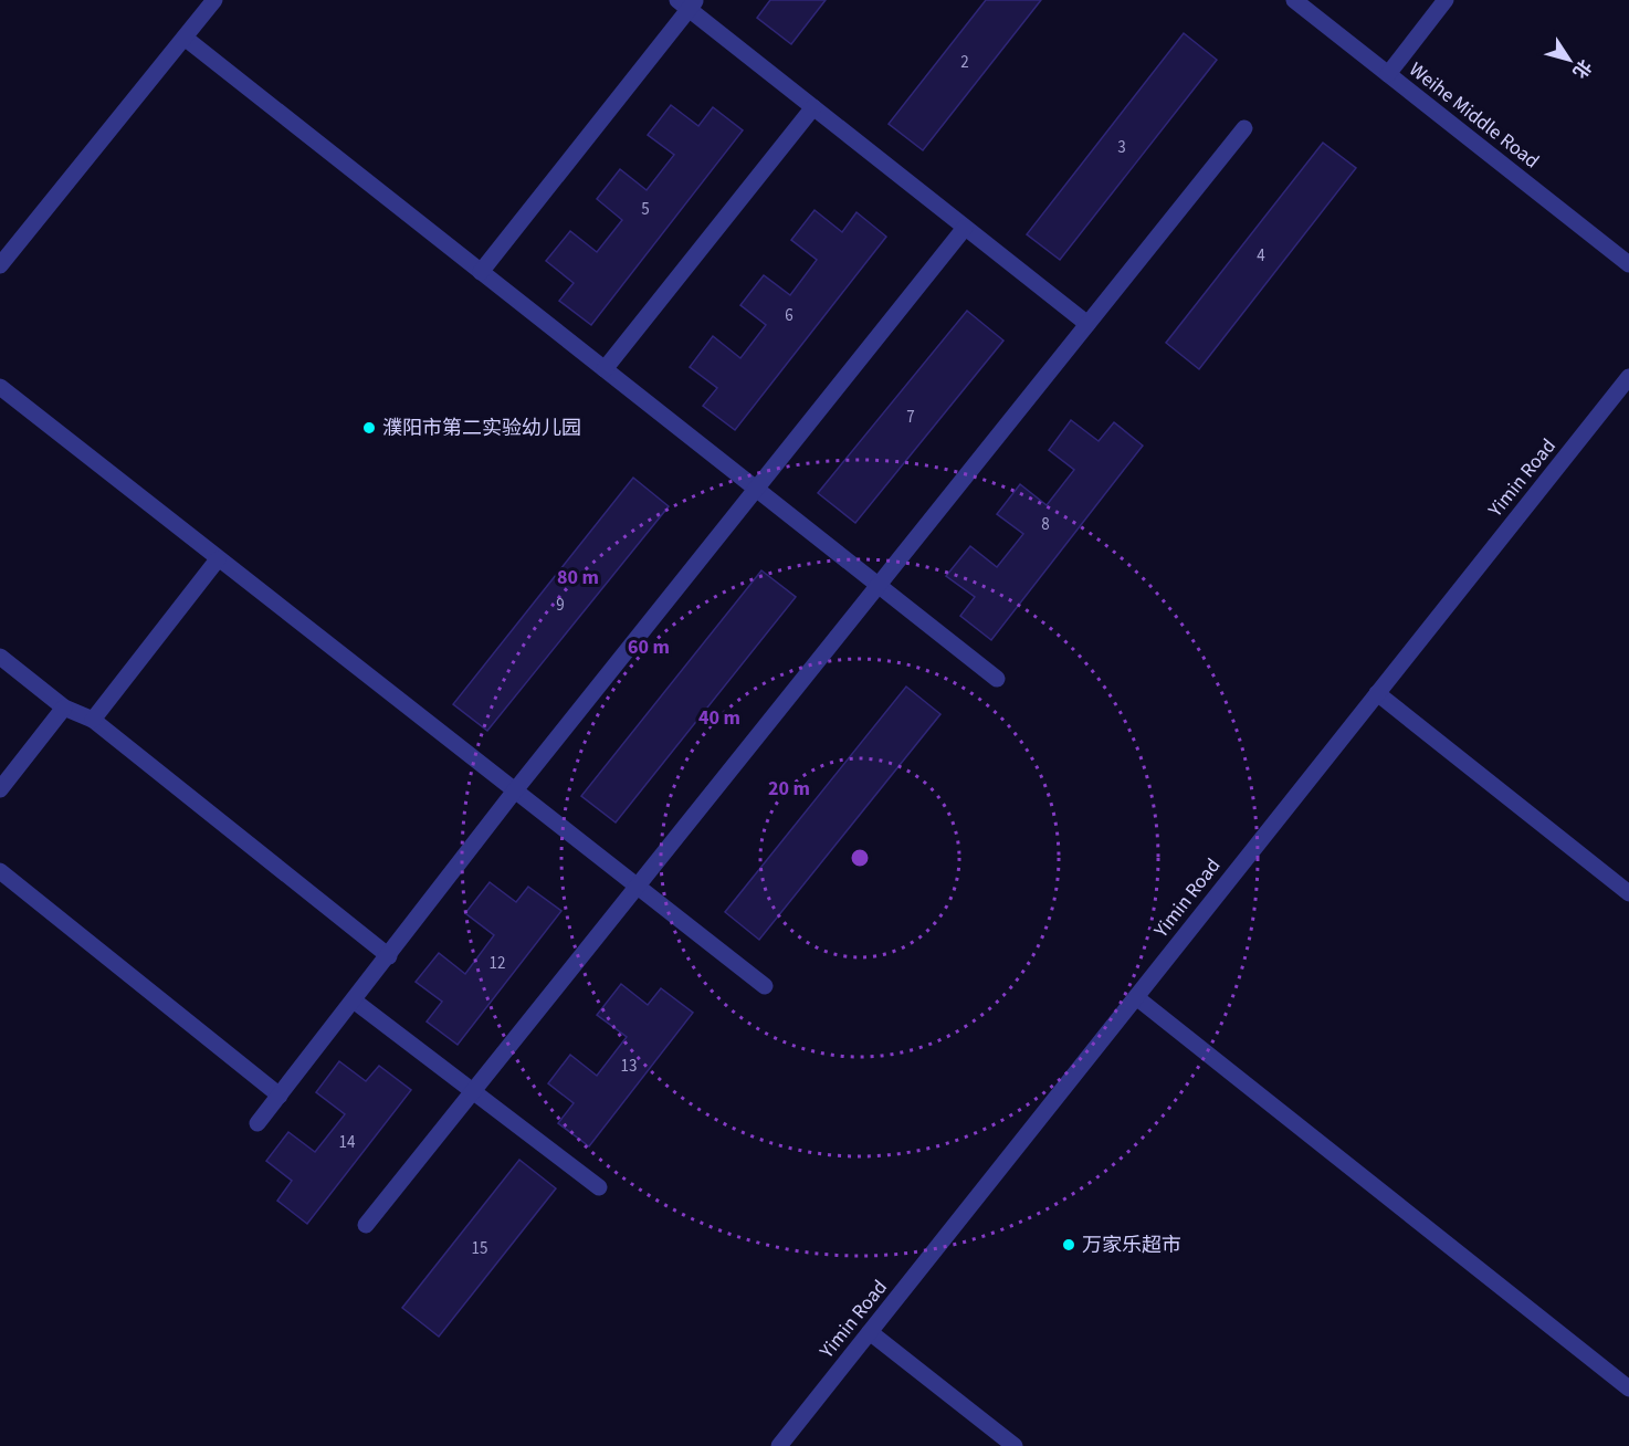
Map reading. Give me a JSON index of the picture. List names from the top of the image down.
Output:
{
  "streets": {
    "street": ["Weihe Middle Road", "Yimin Road"]
  },
  "places": ["濮阳市第二实验幼儿园", "万家乐超市"],
  "house_numbers": [
    "2",
    "3",
    "5",
    "4",
    "6",
    "7",
    "8",
    "9",
    "12",
    "13",
    "14",
    "15"
  ],
  "north": "bottom right",
  "rings": [
    "80 m",
    "60 m",
    "40 m",
    "20 m"
  ]
}
